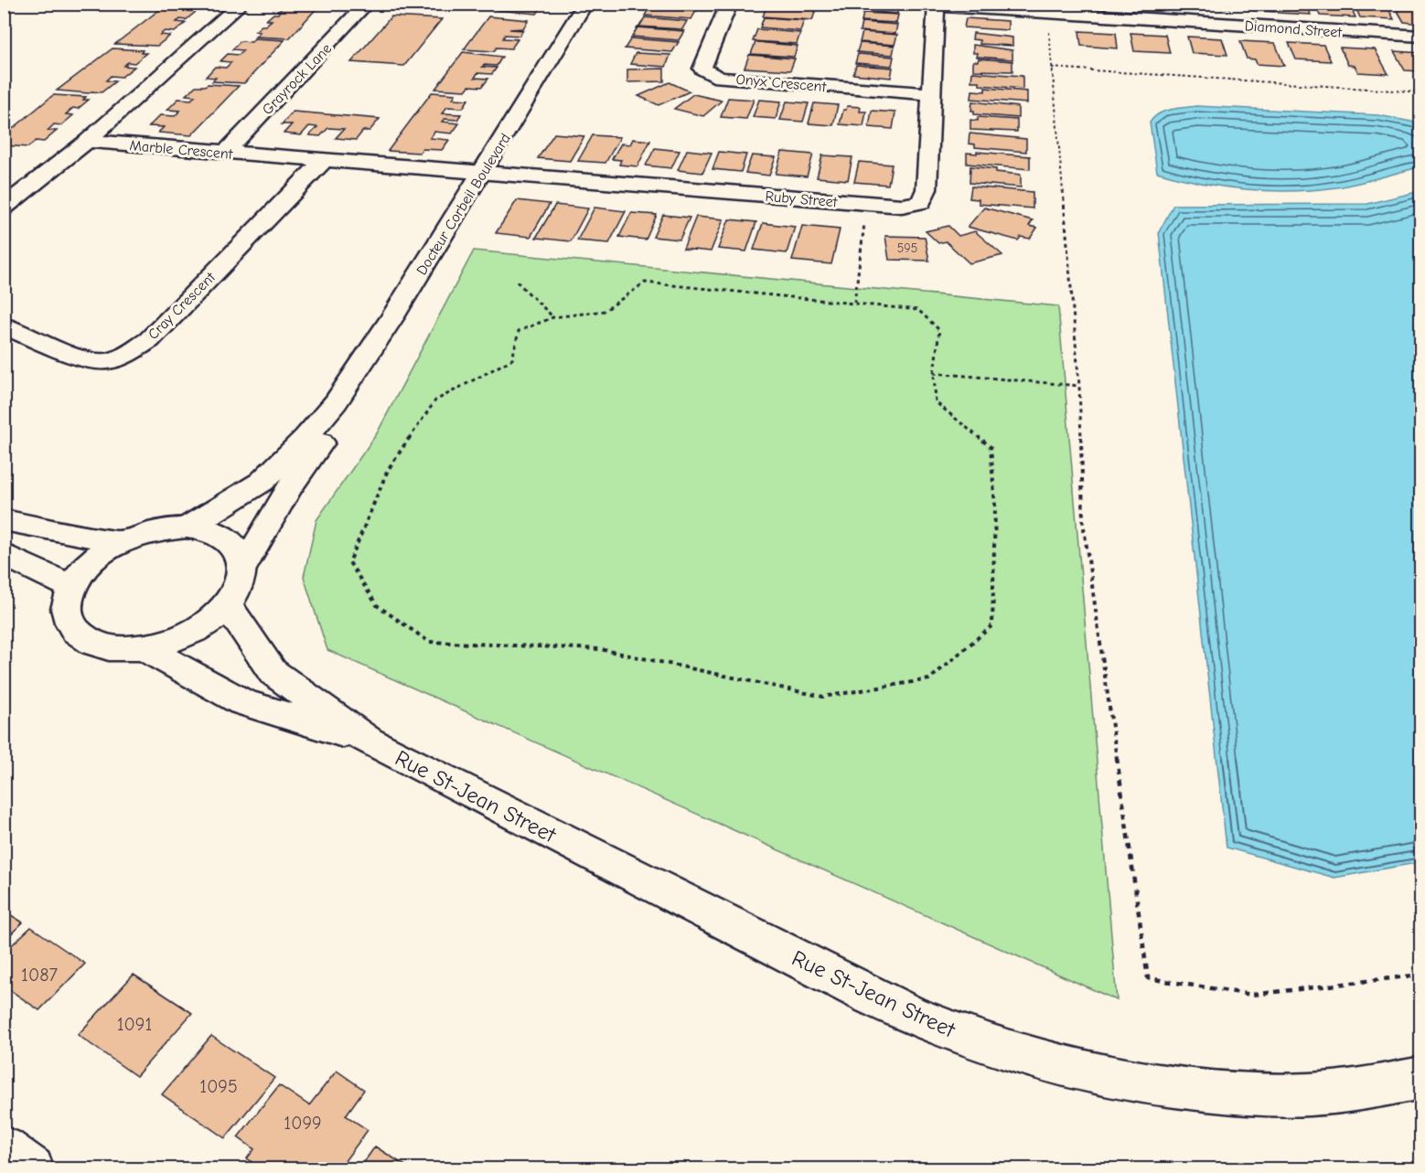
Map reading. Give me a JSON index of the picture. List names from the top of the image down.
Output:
{
  "streets": {
    "street": [
      "Diamond Street",
      "Grayrock Lane",
      "Onyx Crescent",
      "Marble Crescent",
      "Ruby Street",
      "Docteur Corbeil Boulevard",
      "Cray Crescent",
      "Rue St-Jean Street"
    ]
  },
  "crossings": [
    ["Diamond Street", "Ruby Street"],
    ["Grayrock Lane", "Marble Crescent"],
    ["Onyx Crescent", "Ruby Street"],
    ["Marble Crescent", "Ruby Street"],
    ["Marble Crescent", "Docteur Corbeil Boulevard"],
    ["Marble Crescent", "Cray Crescent"],
    ["Ruby Street", "Docteur Corbeil Boulevard"],
    ["Docteur Corbeil Boulevard", "Rue St-Jean Street"]
  ],
  "house_numbers": [
    "595",
    "1087",
    "1091",
    "1095",
    "1099"
  ]
}
